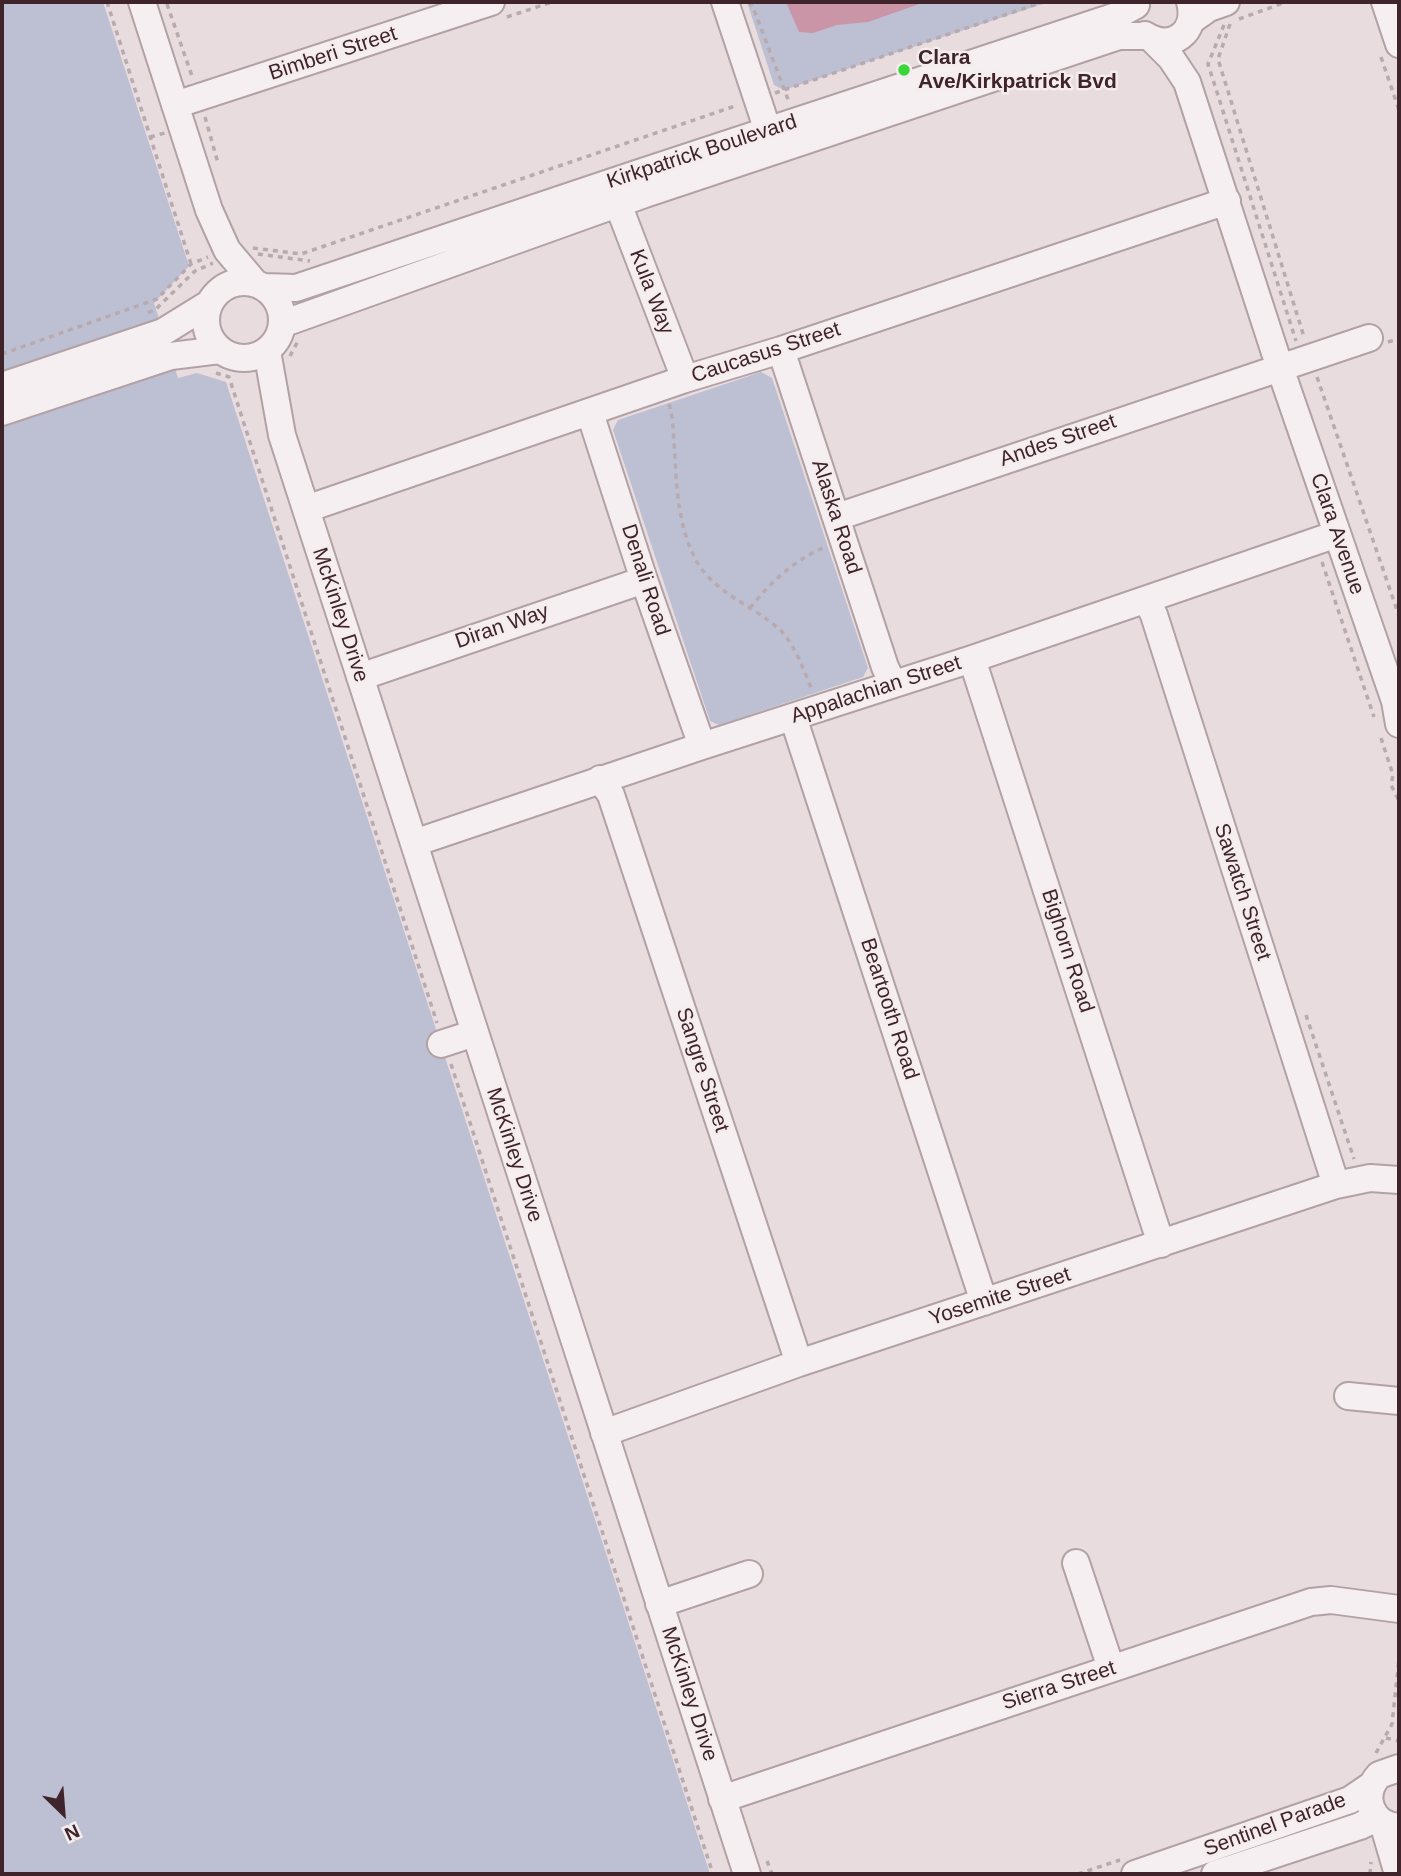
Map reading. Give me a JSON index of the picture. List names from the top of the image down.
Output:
{
  "streets": {
    "street": [
      "Bimberi Street",
      "Kirkpatrick Boulevard",
      "Kula Way",
      "Caucasus Street",
      "Andes Street",
      "Alaska Road",
      "Clara Avenue",
      "Denali Road",
      "McKinley Drive",
      "Diran Way",
      "Appalachian Street",
      "Sawatch Street",
      "Bighorn Road",
      "Beartooth Road",
      "Sangre Street",
      "Yosemite Street",
      "Sierra Street",
      "Sentinel Parade"
    ]
  },
  "crossings": [
    ["Kirkpatrick Boulevard", "Kula Way"],
    ["Kirkpatrick Boulevard", "Clara Avenue"],
    ["Kirkpatrick Boulevard", "McKinley Drive"],
    ["Kula Way", "Caucasus Street"],
    ["Caucasus Street", "Alaska Road"],
    ["Caucasus Street", "Clara Avenue"],
    ["Caucasus Street", "Denali Road"],
    ["Caucasus Street", "McKinley Drive"],
    ["Andes Street", "Alaska Road"],
    ["Andes Street", "Clara Avenue"],
    ["Alaska Road", "Appalachian Street"],
    ["Clara Avenue", "Appalachian Street"],
    ["Denali Road", "Diran Way"],
    ["Denali Road", "Appalachian Street"],
    ["McKinley Drive", "Diran Way"],
    ["McKinley Drive", "Appalachian Street"],
    ["McKinley Drive", "Yosemite Street"],
    ["McKinley Drive", "Sierra Street"],
    ["Appalachian Street", "Sawatch Street"],
    ["Appalachian Street", "Bighorn Road"],
    ["Appalachian Street", "Beartooth Road"],
    ["Appalachian Street", "Sangre Street"],
    ["Sawatch Street", "Yosemite Street"],
    ["Bighorn Road", "Yosemite Street"],
    ["Beartooth Road", "Yosemite Street"],
    ["Sangre Street", "Yosemite Street"]
  ],
  "places": ["Clara Ave/Kirkpatrick Bvd"],
  "north": "bottom right"
}
